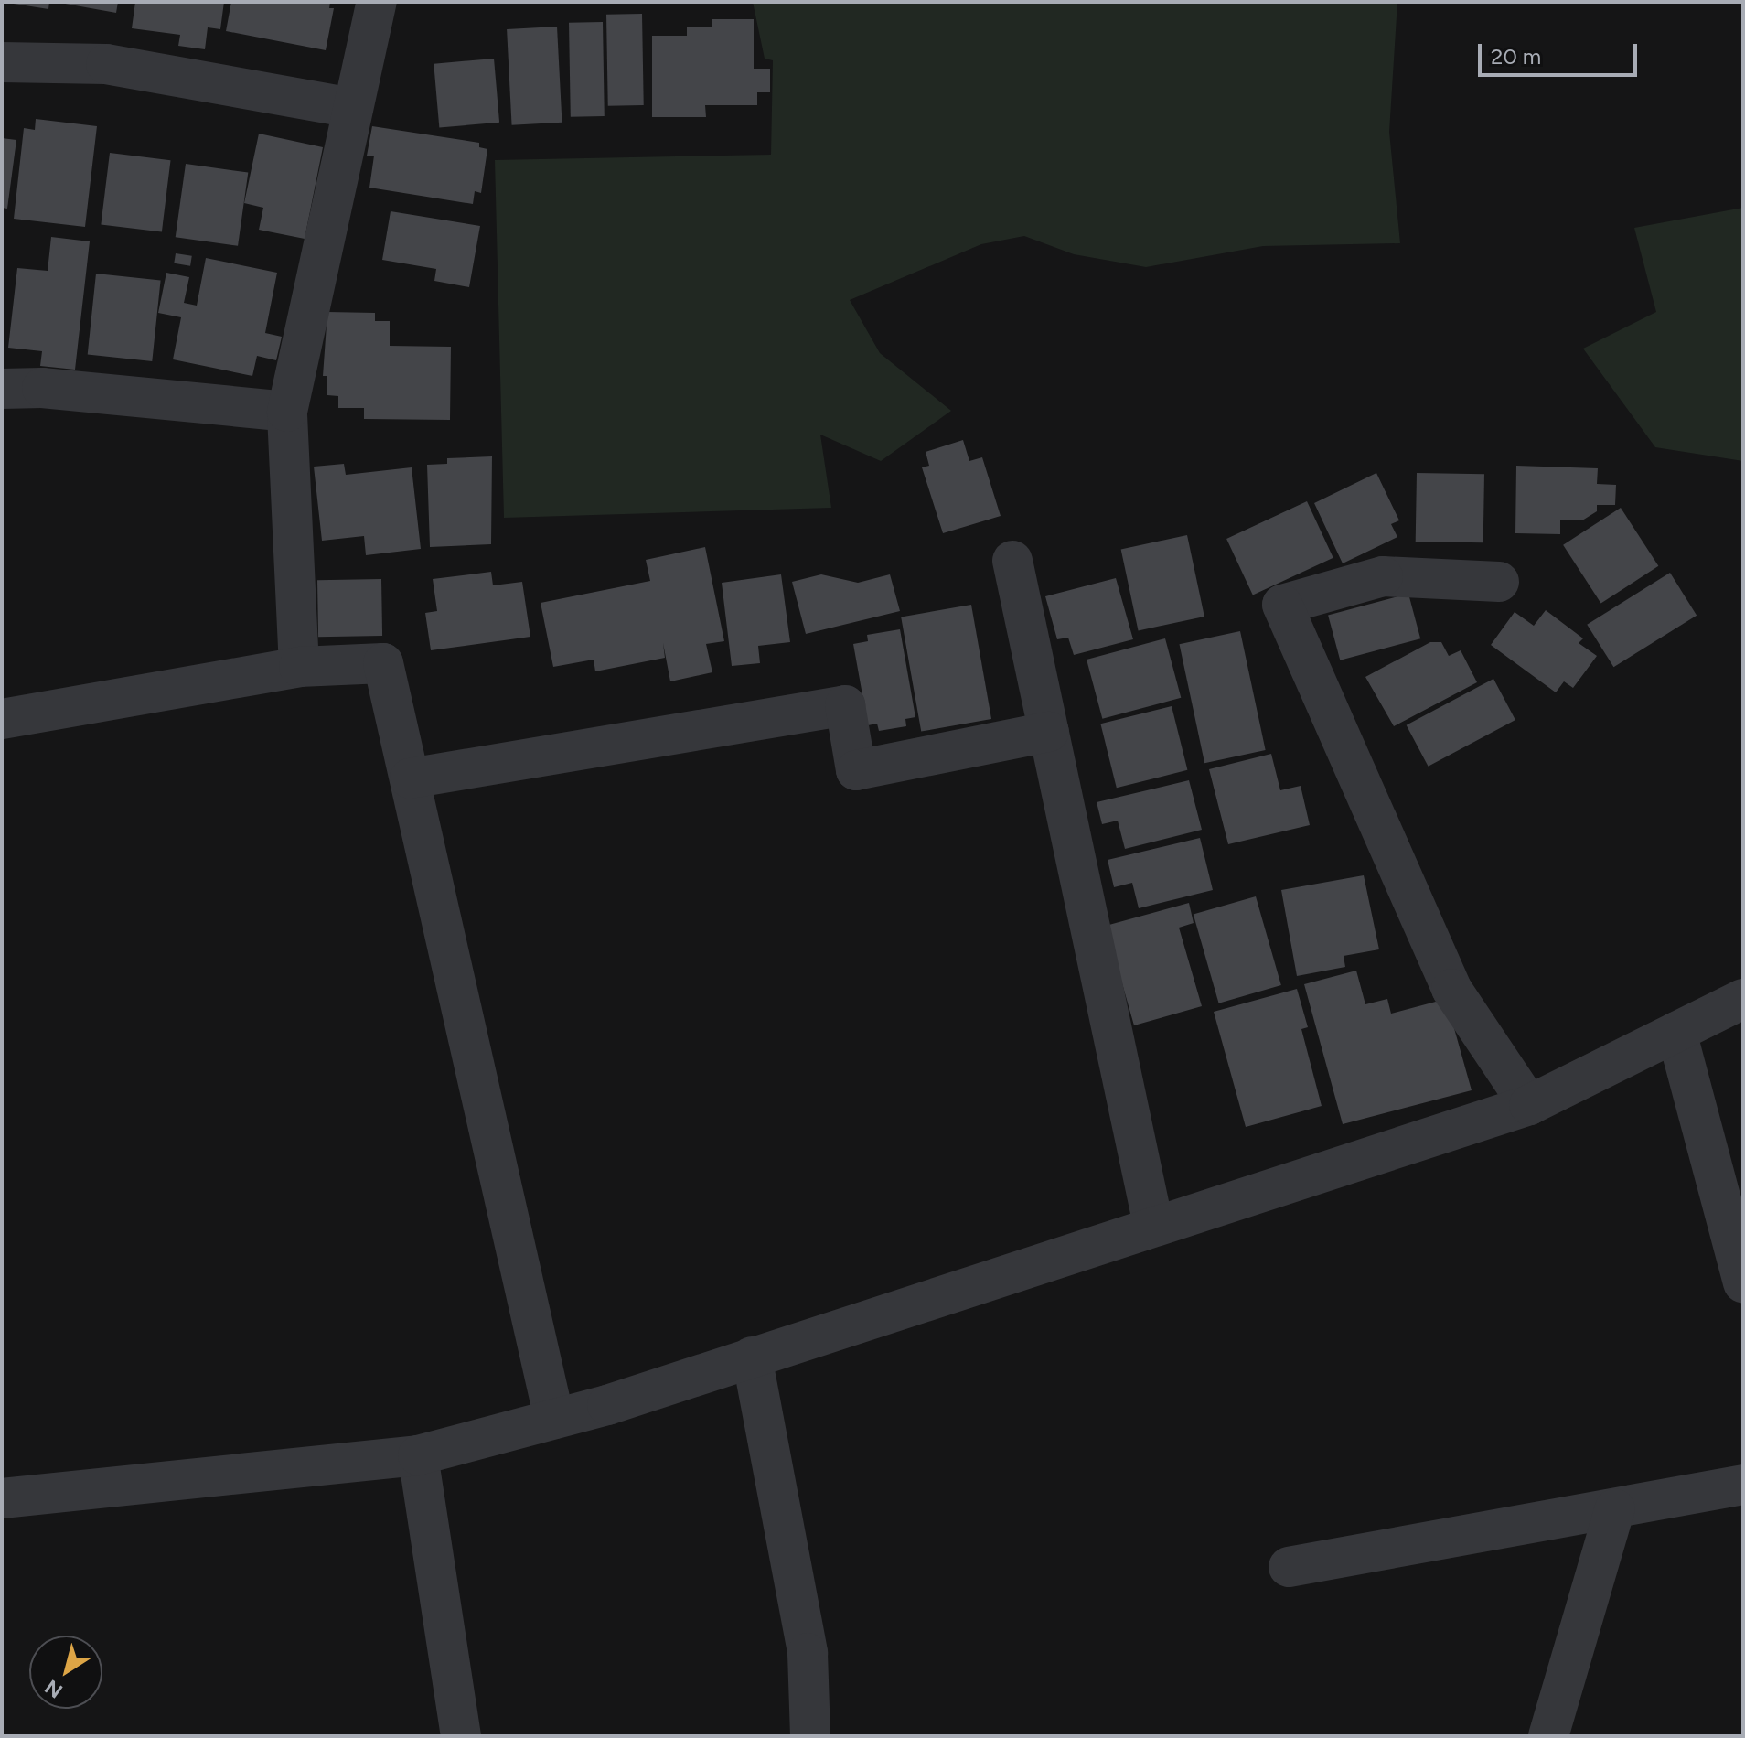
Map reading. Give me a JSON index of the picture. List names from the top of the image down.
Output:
{
  "scale_bar": "20 m",
  "north": "bottom left"
}
